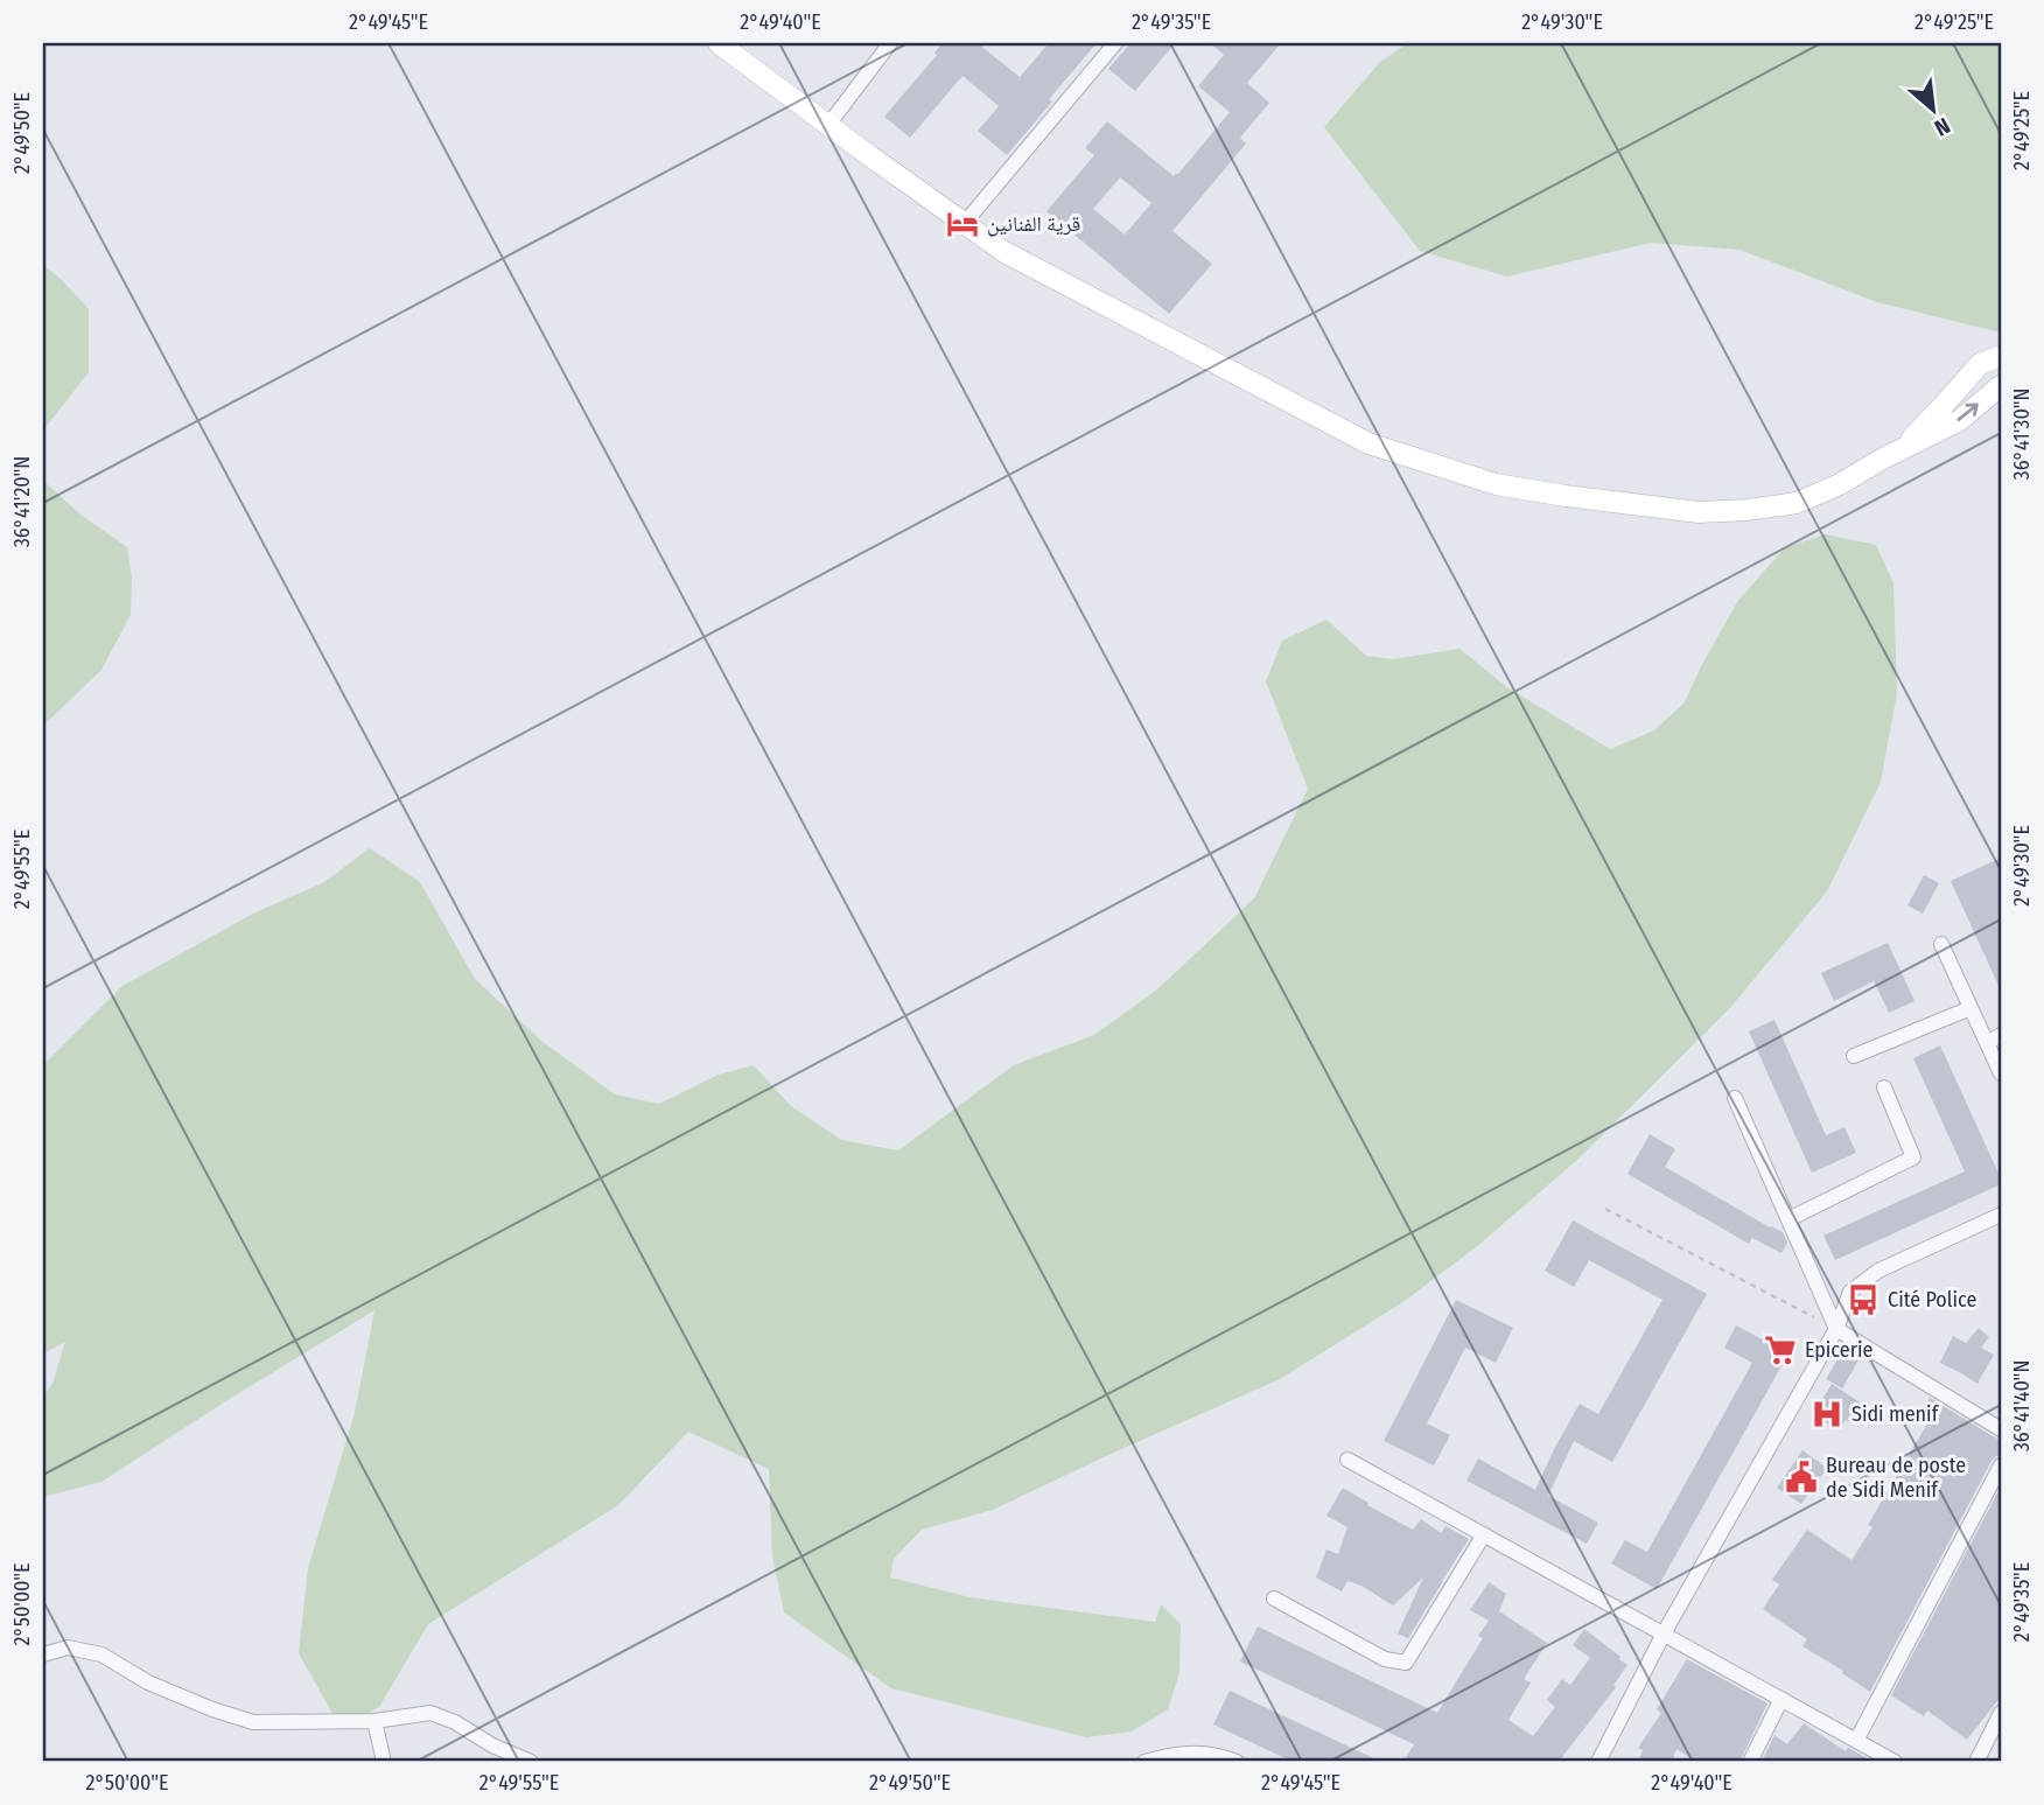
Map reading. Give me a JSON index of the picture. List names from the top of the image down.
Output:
{
  "places": {
    "hotel": ["قرية الفنانين"],
    "bus stop": ["Cité Police"],
    "supermarket": ["Epicerie"],
    "hospital": ["Sidi menif"],
    "public building": ["Bureau de poste de Sidi Menif"]
  },
  "north": "bottom right",
  "coordinates": [
    "2°49'45\"E",
    "2°49'40\"E",
    "2°49'35\"E",
    "2°49'30\"E",
    "2°49'25\"E",
    "2°49'50\"E",
    "36°41'30\"N",
    "36°41'20\"N",
    "2°49'55\"E",
    "36°41'40\"N",
    "2°50'00\"E"
  ]
}
